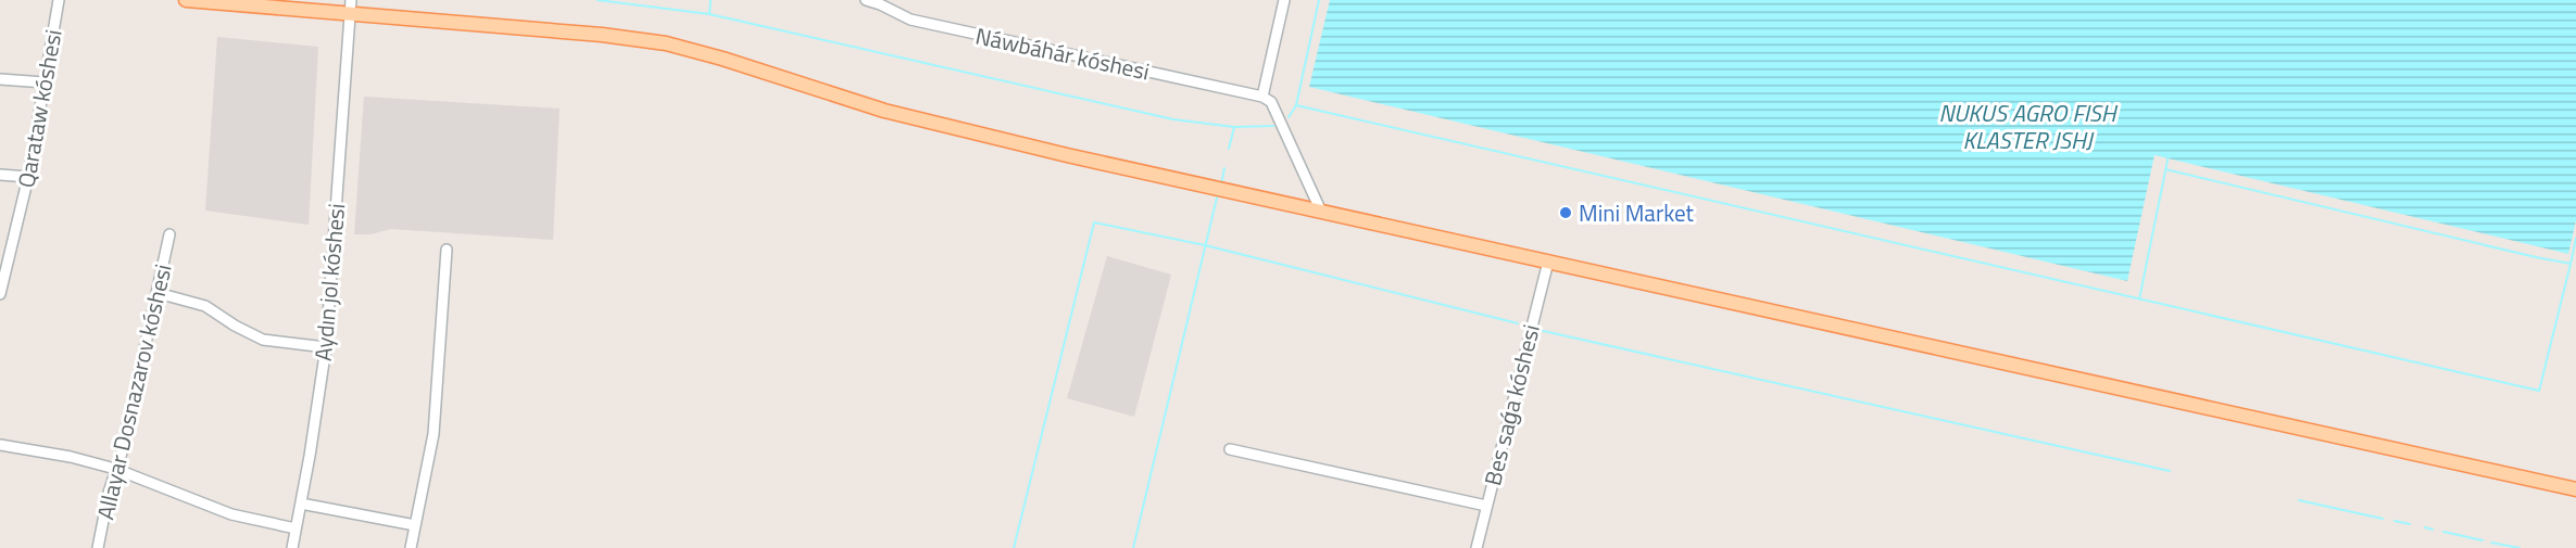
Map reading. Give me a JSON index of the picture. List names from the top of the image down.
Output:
{
  "streets": {
    "street": [
      "Náwbáhár kóshesi",
      "Qarataw kóshesi",
      "Aydın jol kóshesi",
      "Allayar Dosnazarov kóshesi",
      "Bes saǵa kóshesi"
    ]
  },
  "water": ["NUKUS AGRO FISH KLASTER JSHJ"],
  "places": ["Mini Market"]
}
